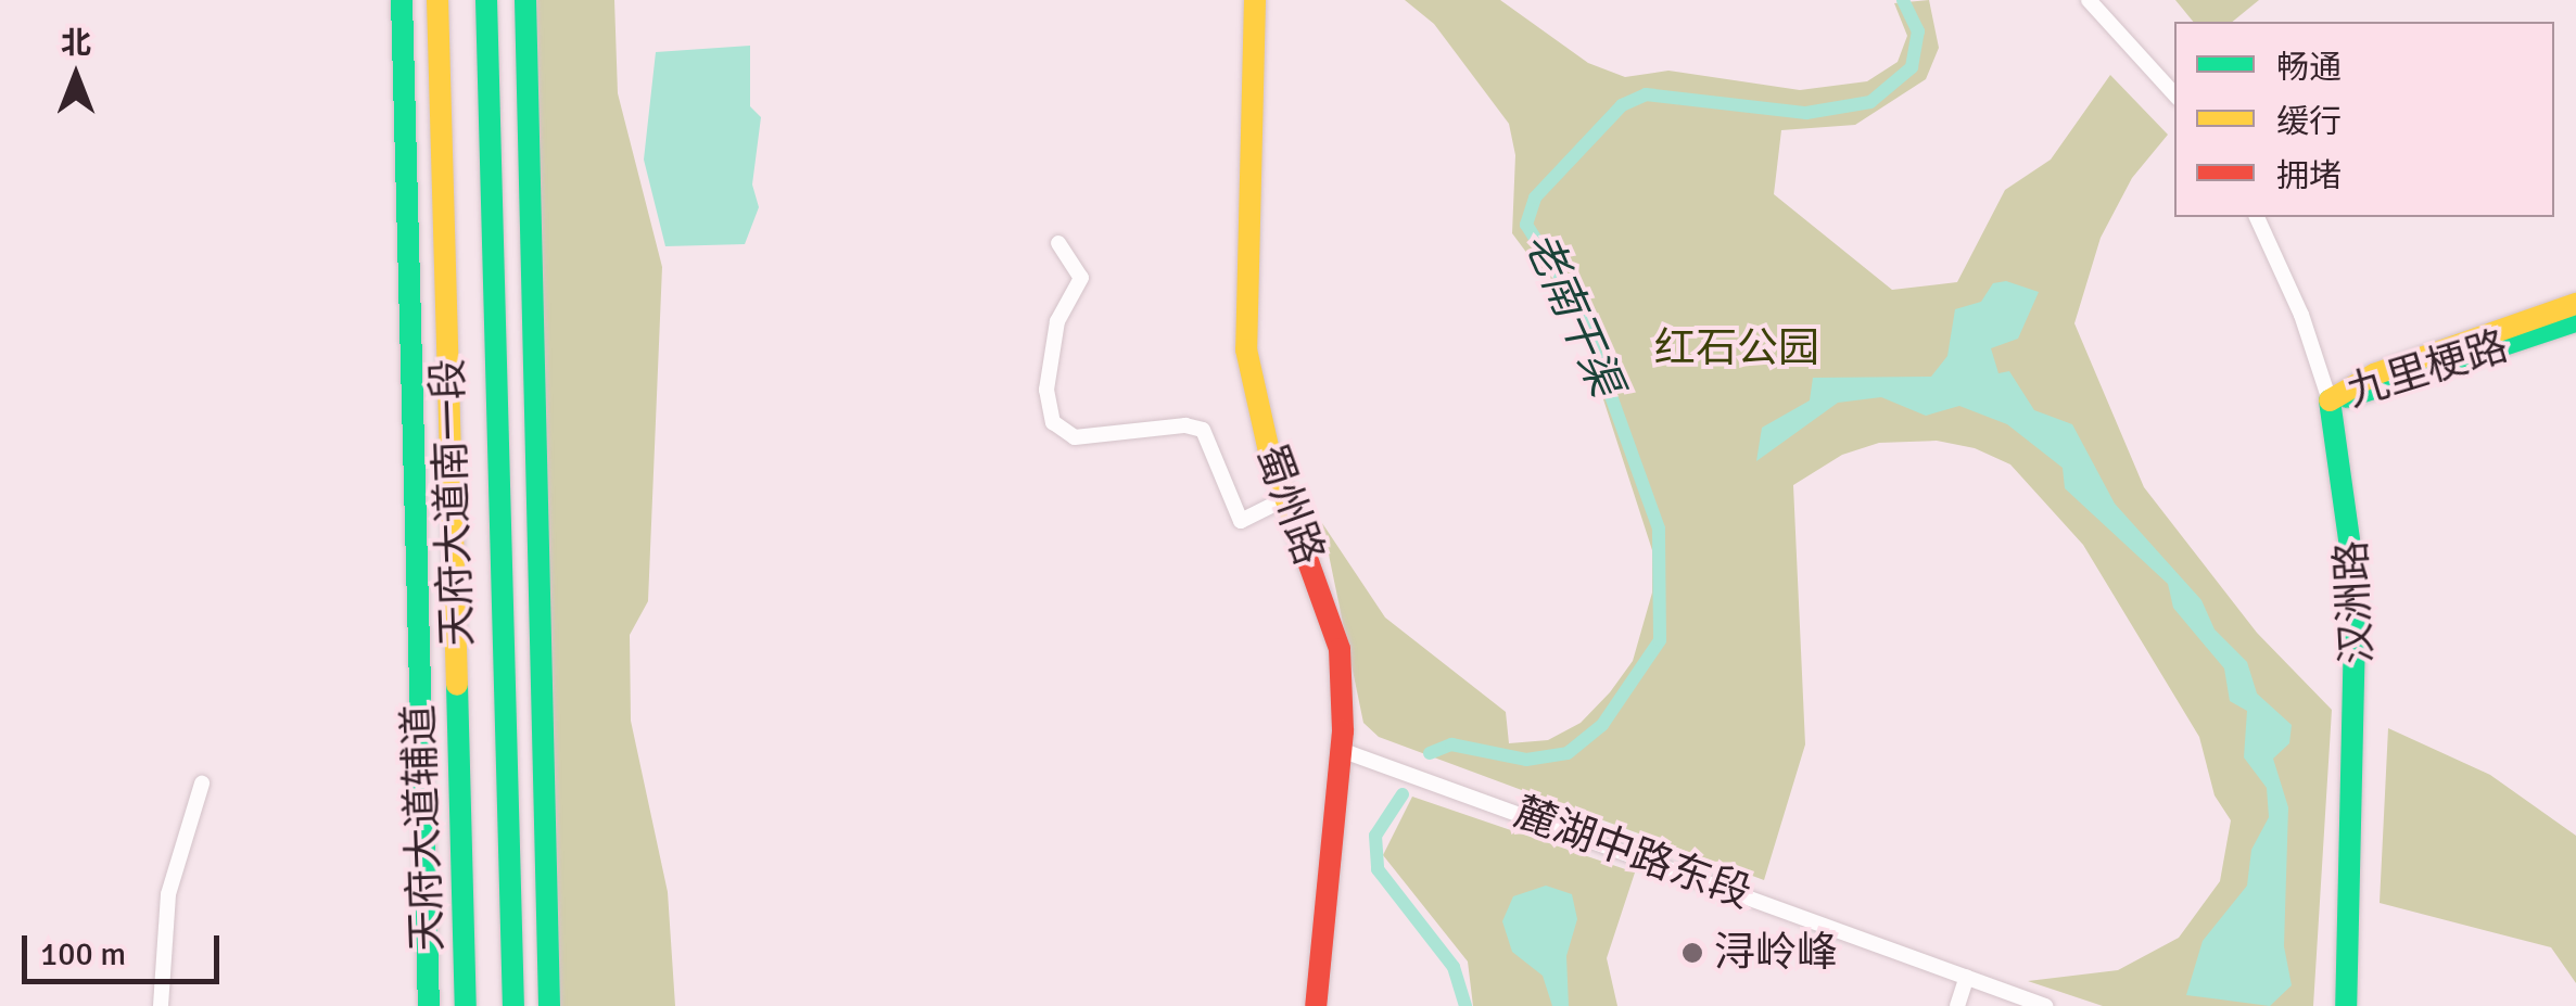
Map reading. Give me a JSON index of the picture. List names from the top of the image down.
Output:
{
  "streets": {
    "main road": [
      "九里梗路",
      "天府大道南一段",
      "蜀州路",
      "汉洲路",
      "天府大道辅道"
    ],
    "street": ["麓湖中路东段"]
  },
  "crossings": [
    ["九里梗路", "汉洲路"],
    ["蜀州路", "麓湖中路东段"]
  ],
  "water": ["老南干渠"],
  "parks": ["红石公园"],
  "places": ["浔岭峰"],
  "legend": ["畅通", "缓行", "拥堵"],
  "scale_bar": "100 m",
  "north": "top"
}
